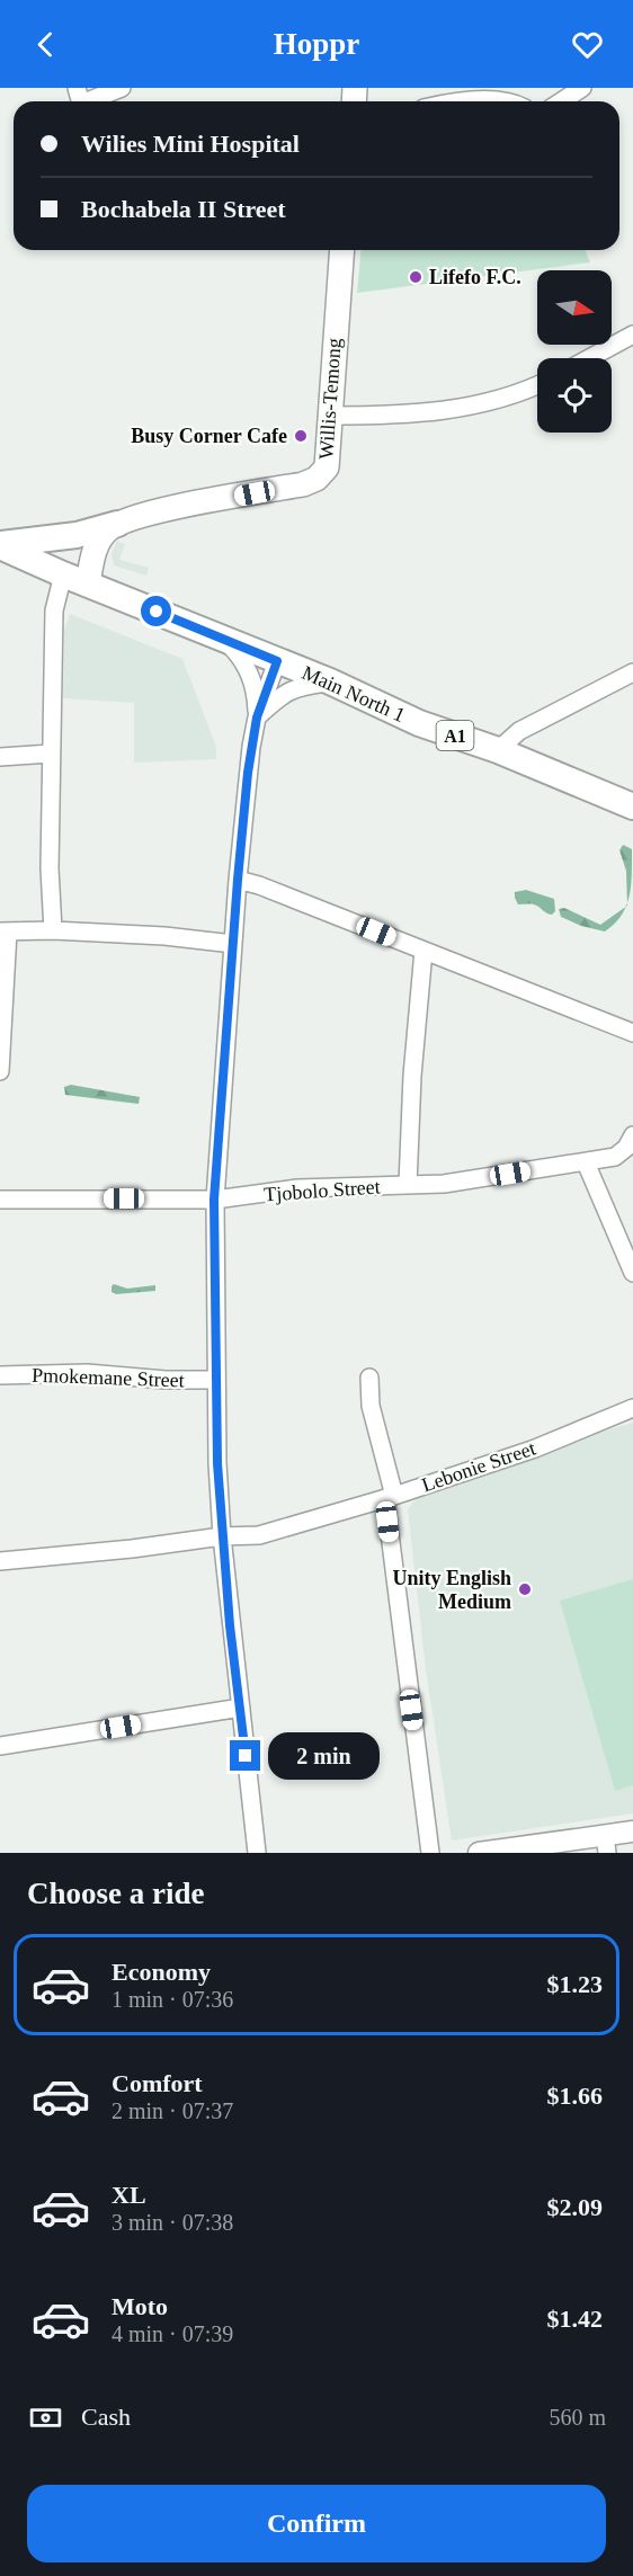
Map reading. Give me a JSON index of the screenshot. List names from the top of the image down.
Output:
{
  "streets": {
    "main road": ["Willis-Temong", "Main North 1", "A1"],
    "street": ["Tjobolo Street", "Pmokemane Street", "Lebonie Street"]
  },
  "places": ["Lifefo F.C.", "Busy Corner Cafe", "Unity English Medium"],
  "north": "right",
  "page": {
    "header": "Hoppr",
    "banner": ["Wilies Mini Hospital", "Bochabela II Street"],
    "bubble": "2 min",
    "heading": "Choose a ride",
    "list": [
      {
        "name": "Economy",
        "note": "1 min · 07:36",
        "value": "$1.23"
      },
      {
        "name": "Comfort",
        "note": "2 min · 07:37",
        "value": "$1.66"
      },
      {
        "name": "XL",
        "note": "3 min · 07:38",
        "value": "$2.09"
      },
      {
        "name": "Moto",
        "note": "4 min · 07:39",
        "value": "$1.42"
      }
    ],
    "pay": ["Cash", "560 m"],
    "buttons": "Confirm"
  }
}
